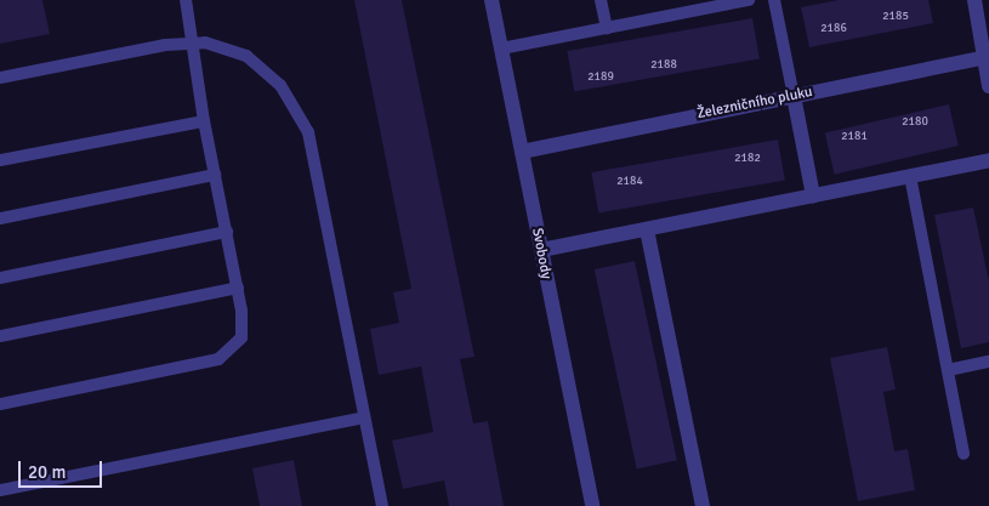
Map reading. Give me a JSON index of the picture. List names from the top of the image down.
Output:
{
  "streets": {
    "street": ["Železničního pluku", "Svobody"]
  },
  "crossings": [
    ["Železničního pluku", "Svobody"]
  ],
  "house_numbers": [
    "2185",
    "2186",
    "2188",
    "2189",
    "2180",
    "2181",
    "2182",
    "2184"
  ],
  "scale_bar": "20 m"
}
